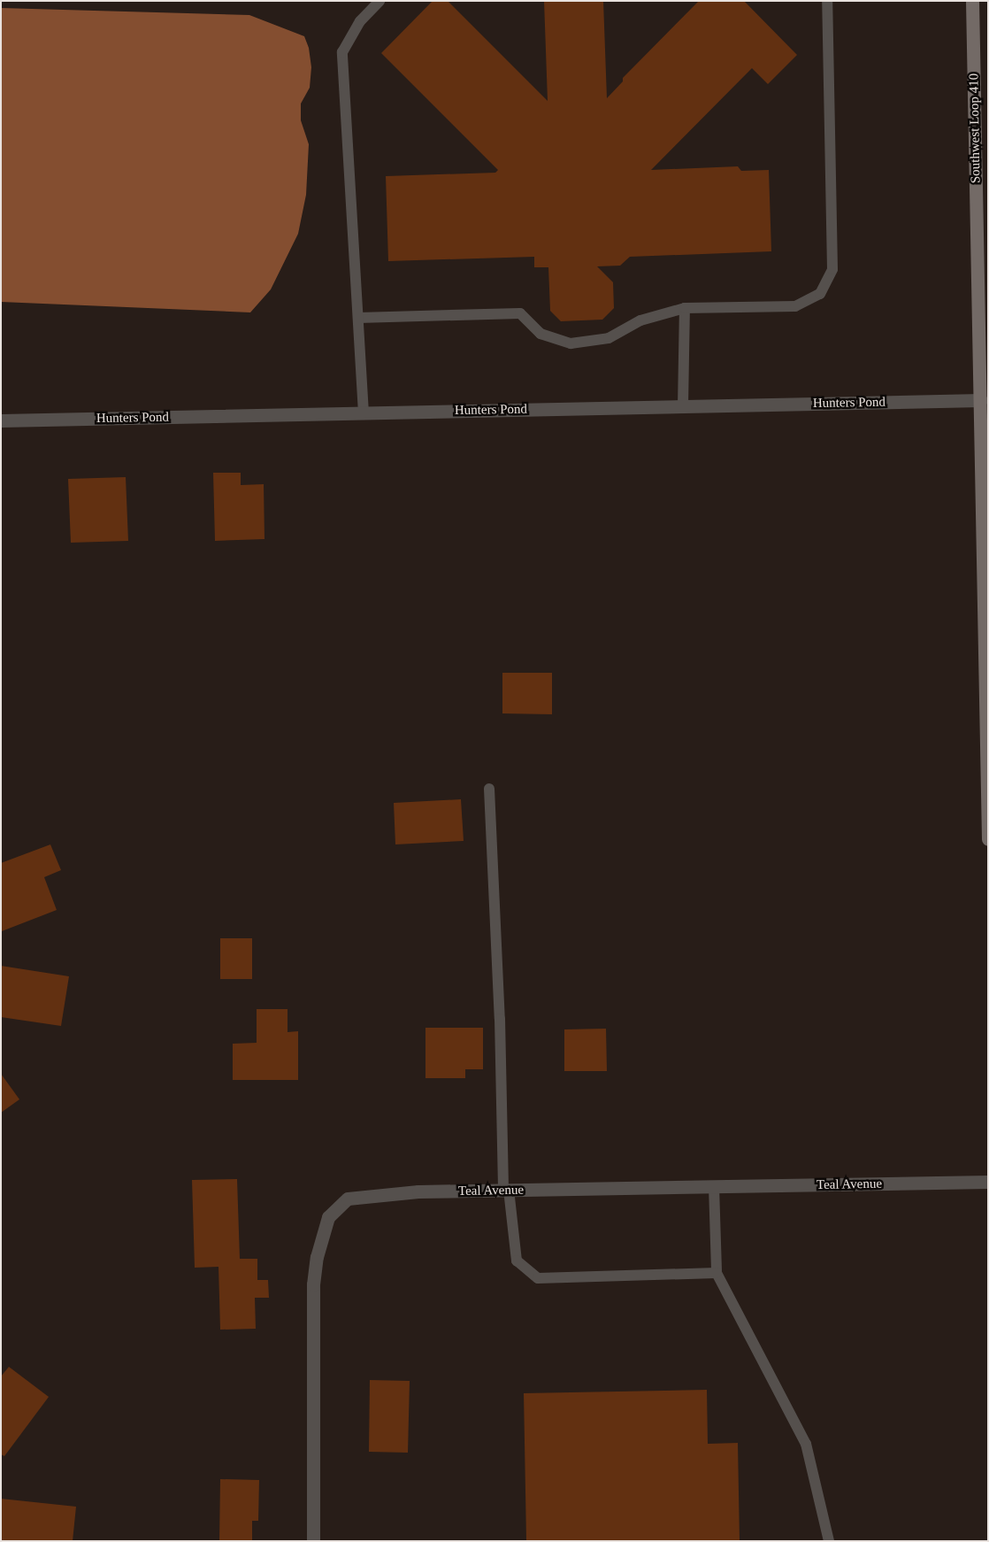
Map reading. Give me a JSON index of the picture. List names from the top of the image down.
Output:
{
  "streets": {
    "main road": ["Southwest Loop 410"],
    "street": ["Hunters Pond", "Teal Avenue"]
  },
  "crossings": [
    ["Southwest Loop 410", "Hunters Pond"]
  ]
}
